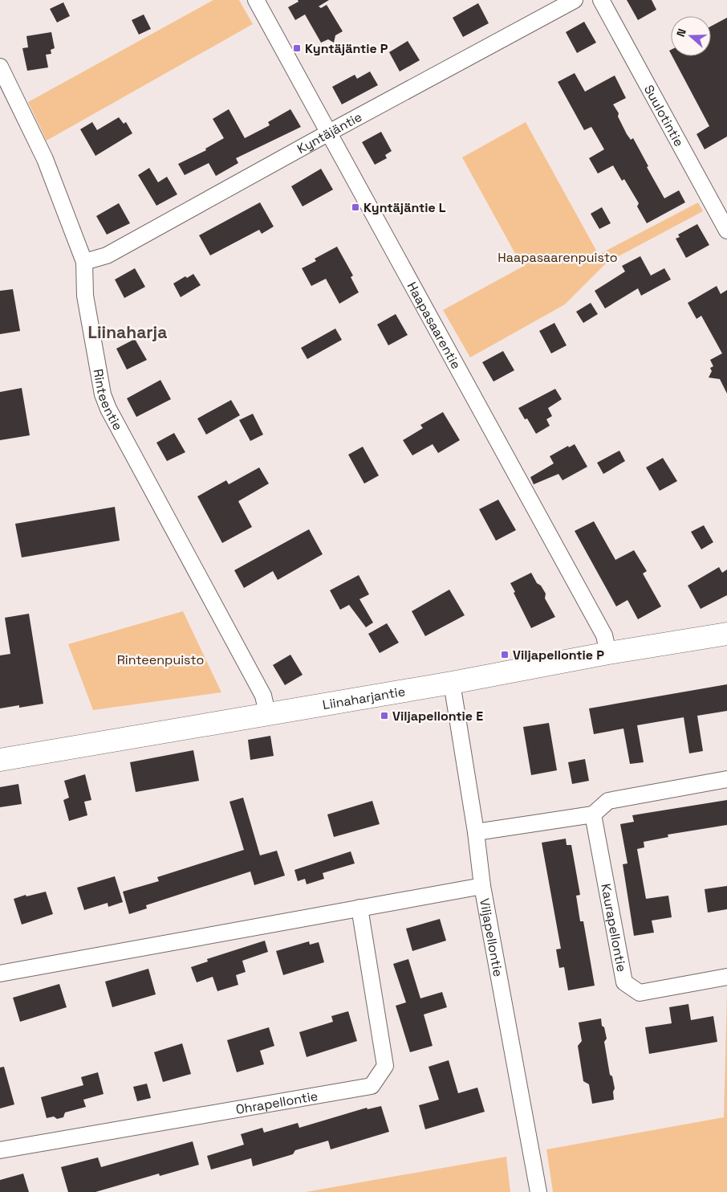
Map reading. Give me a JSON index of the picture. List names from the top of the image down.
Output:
{
  "streets": {
    "main road": ["Liinaharjantie"],
    "street": [
      "Suulotintie",
      "Kyntäjäntie",
      "Haapasaarentie",
      "Rinteentie",
      "Kaurapellontie",
      "Viljapellontie",
      "Ohrapellontie"
    ]
  },
  "crossings": [
    ["Kyntäjäntie", "Haapasaarentie"],
    ["Kyntäjäntie", "Rinteentie"],
    ["Haapasaarentie", "Liinaharjantie"],
    ["Rinteentie", "Liinaharjantie"],
    ["Liinaharjantie", "Viljapellontie"]
  ],
  "districts": ["Liinaharja"],
  "parks": ["Haapasaarenpuisto", "Rinteenpuisto"],
  "places": {
    "transit": [
      "Kyntäjäntie P",
      "Kyntäjäntie L",
      "Viljapellontie P",
      "Viljapellontie E"
    ]
  },
  "north": "left"
}
